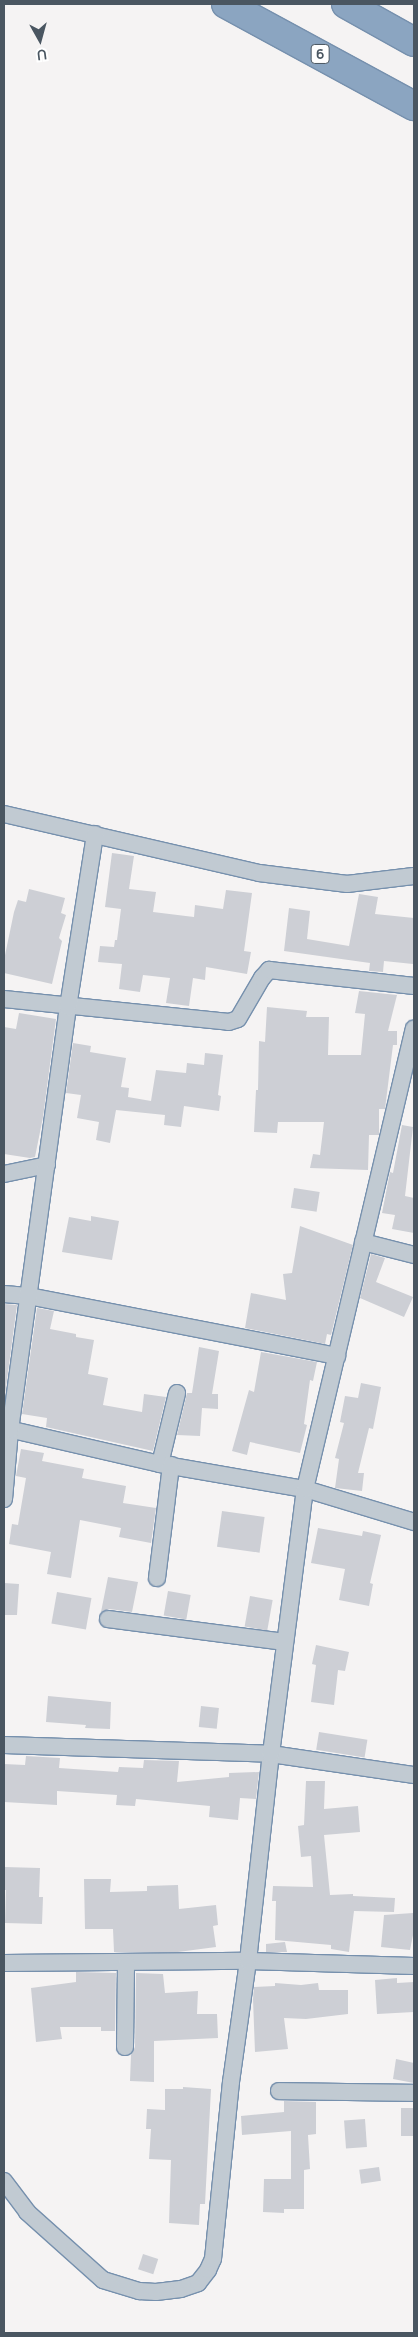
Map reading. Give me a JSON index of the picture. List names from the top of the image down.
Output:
{
  "streets": {
    "highway": ["6"]
  },
  "north": "bottom"
}
